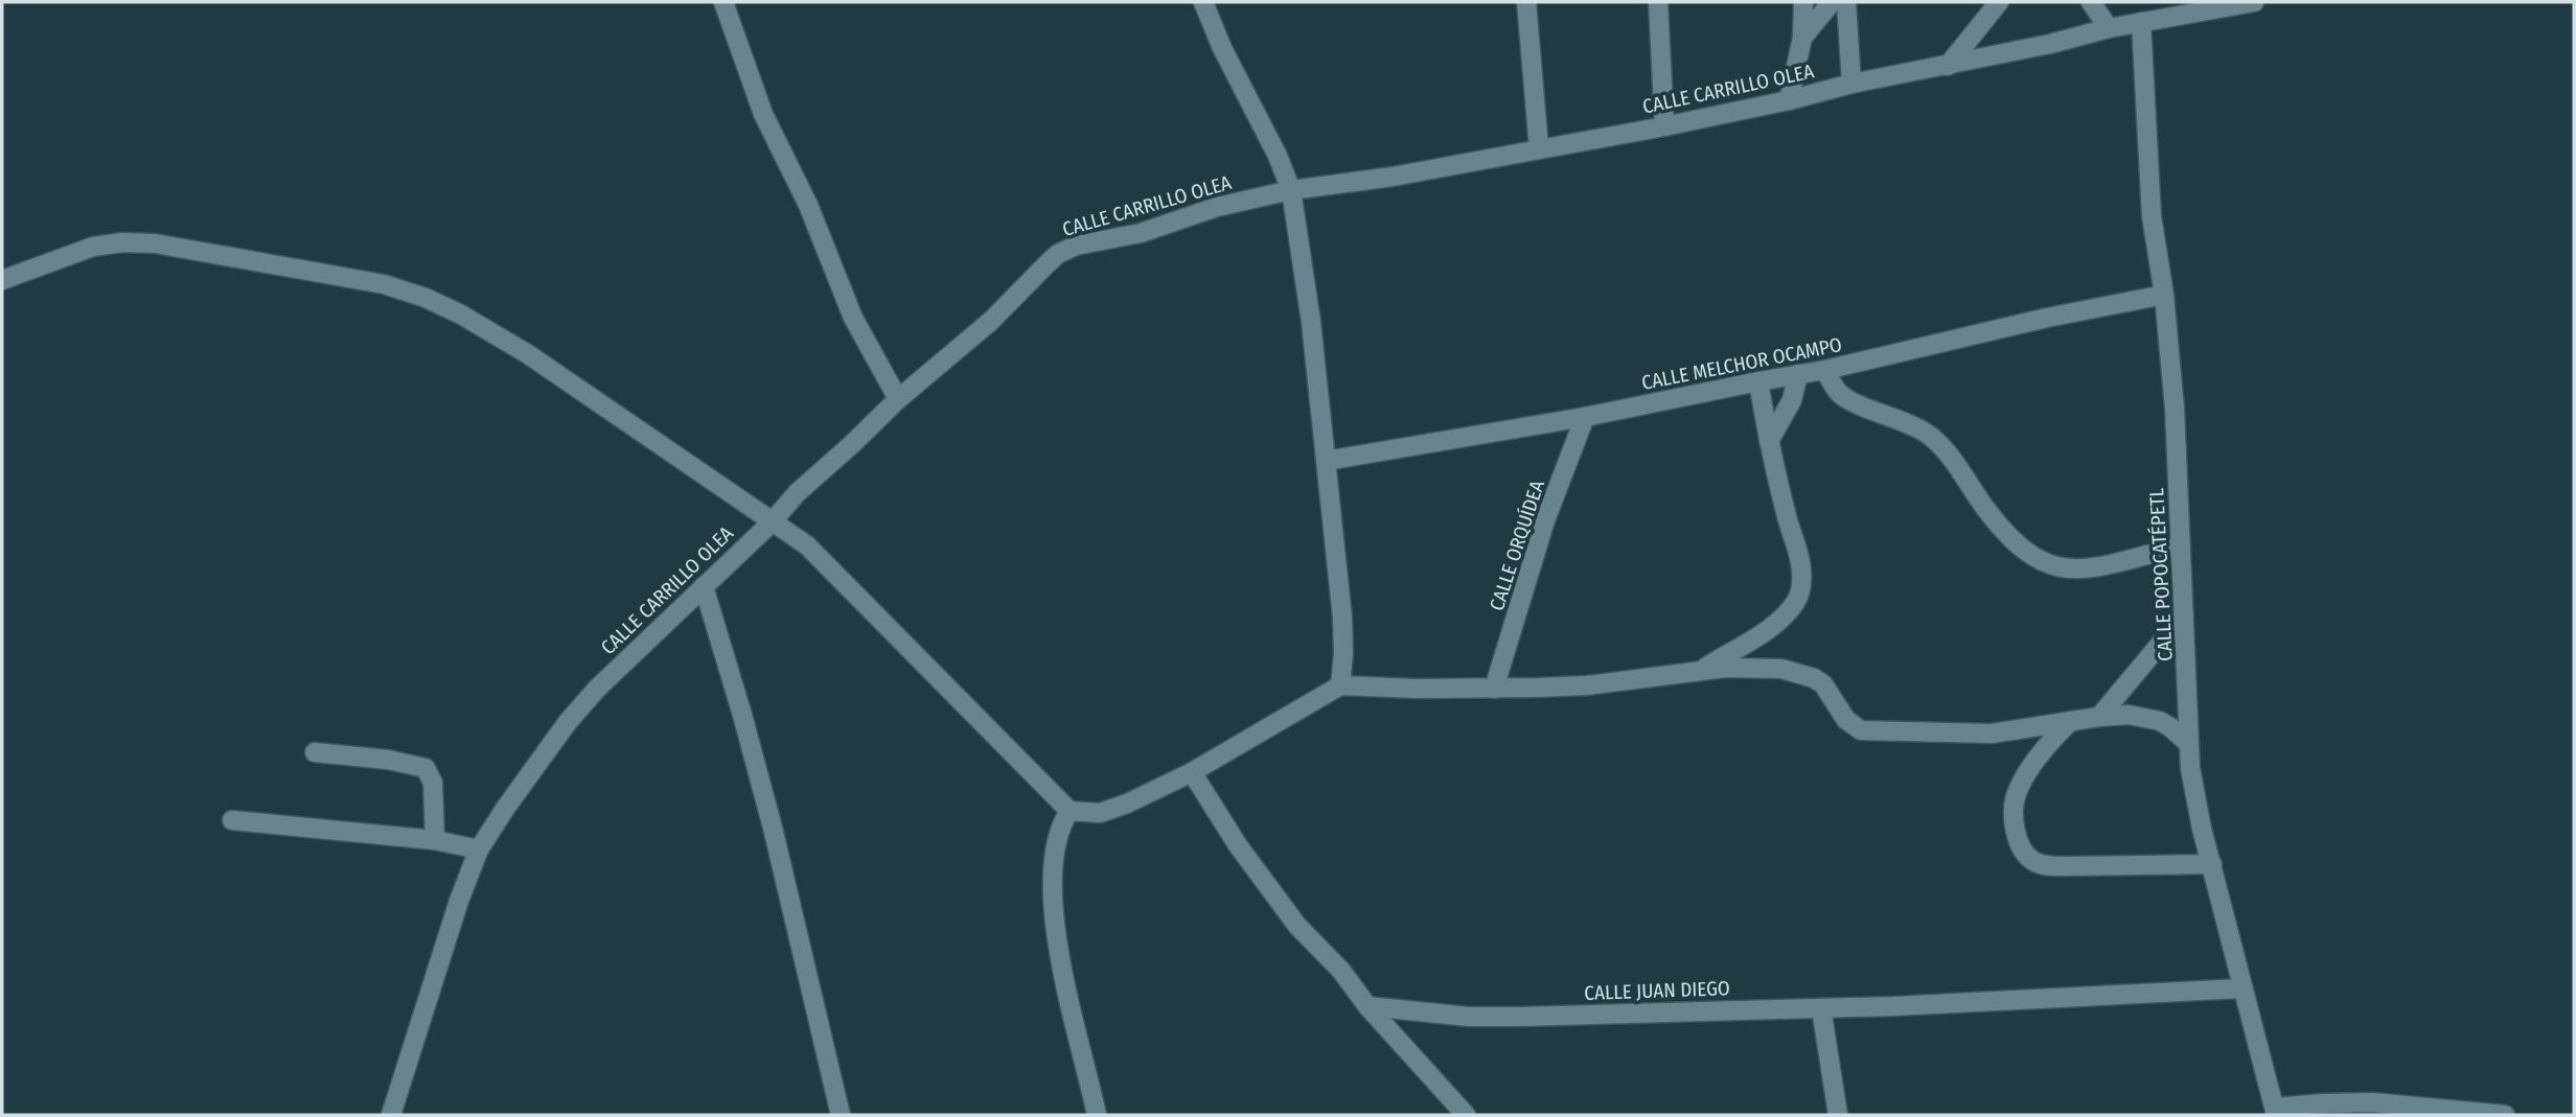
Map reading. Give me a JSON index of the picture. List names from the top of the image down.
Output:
{
  "streets": {
    "street": [
      "CALLE CARRILLO OLEA",
      "CALLE MELCHOR OCAMPO",
      "CALLE ORQUÍDEA",
      "CALLE POPOCATÉPETL",
      "CALLE JUAN DIEGO"
    ]
  },
  "crossings": [
    ["CALLE CARRILLO OLEA", "CALLE POPOCATÉPETL"],
    ["CALLE MELCHOR OCAMPO", "CALLE ORQUÍDEA"],
    ["CALLE MELCHOR OCAMPO", "CALLE POPOCATÉPETL"],
    ["CALLE POPOCATÉPETL", "CALLE JUAN DIEGO"]
  ]
}
